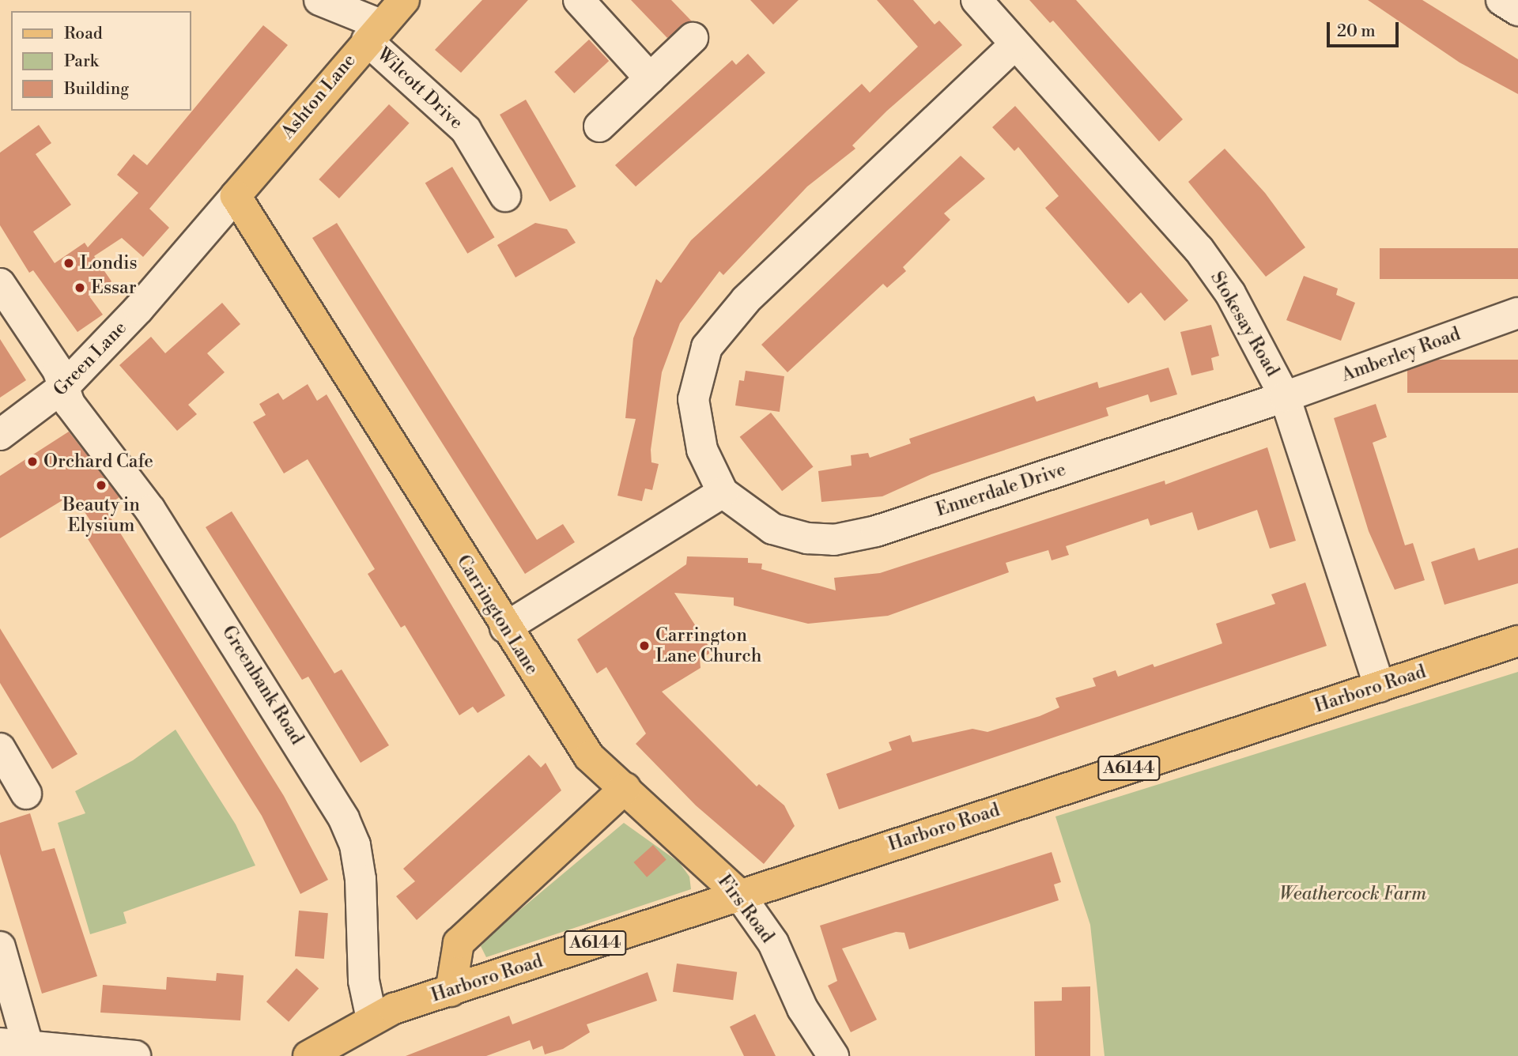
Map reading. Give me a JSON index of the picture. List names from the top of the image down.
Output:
{
  "streets": {
    "main road": [
      "Ashton Lane",
      "Carrington Lane",
      "Harboro Road",
      "A6144",
      "Firs Road"
    ],
    "street": [
      "Wilcott Drive",
      "Stokesay Road",
      "Amberley Road",
      "Green Lane",
      "Ennerdale Drive",
      "Greenbank Road"
    ]
  },
  "crossings": [
    ["Wilcott Drive", "Ashton Lane"],
    ["Ashton Lane", "Green Lane"],
    ["Ashton Lane", "Carrington Lane"],
    ["Stokesay Road", "Amberley Road"],
    ["Stokesay Road", "Ennerdale Drive"],
    ["Stokesay Road", "Harboro Road"],
    ["Amberley Road", "Ennerdale Drive"],
    ["Green Lane", "Carrington Lane"],
    ["Green Lane", "Greenbank Road"],
    ["Carrington Lane", "Firs Road"],
    ["Greenbank Road", "Harboro Road"],
    ["Greenbank Road", "A6144"],
    ["Harboro Road", "A6144"],
    ["Harboro Road", "Firs Road"]
  ],
  "parks": ["Weathercock Farm"],
  "places": [
    "Londis",
    "Essar",
    "Orchard Cafe",
    "Beauty in Elysium",
    "Carrington Lane Church"
  ],
  "legend": ["Road", "Park", "Building"],
  "scale_bar": "20 m"
}
